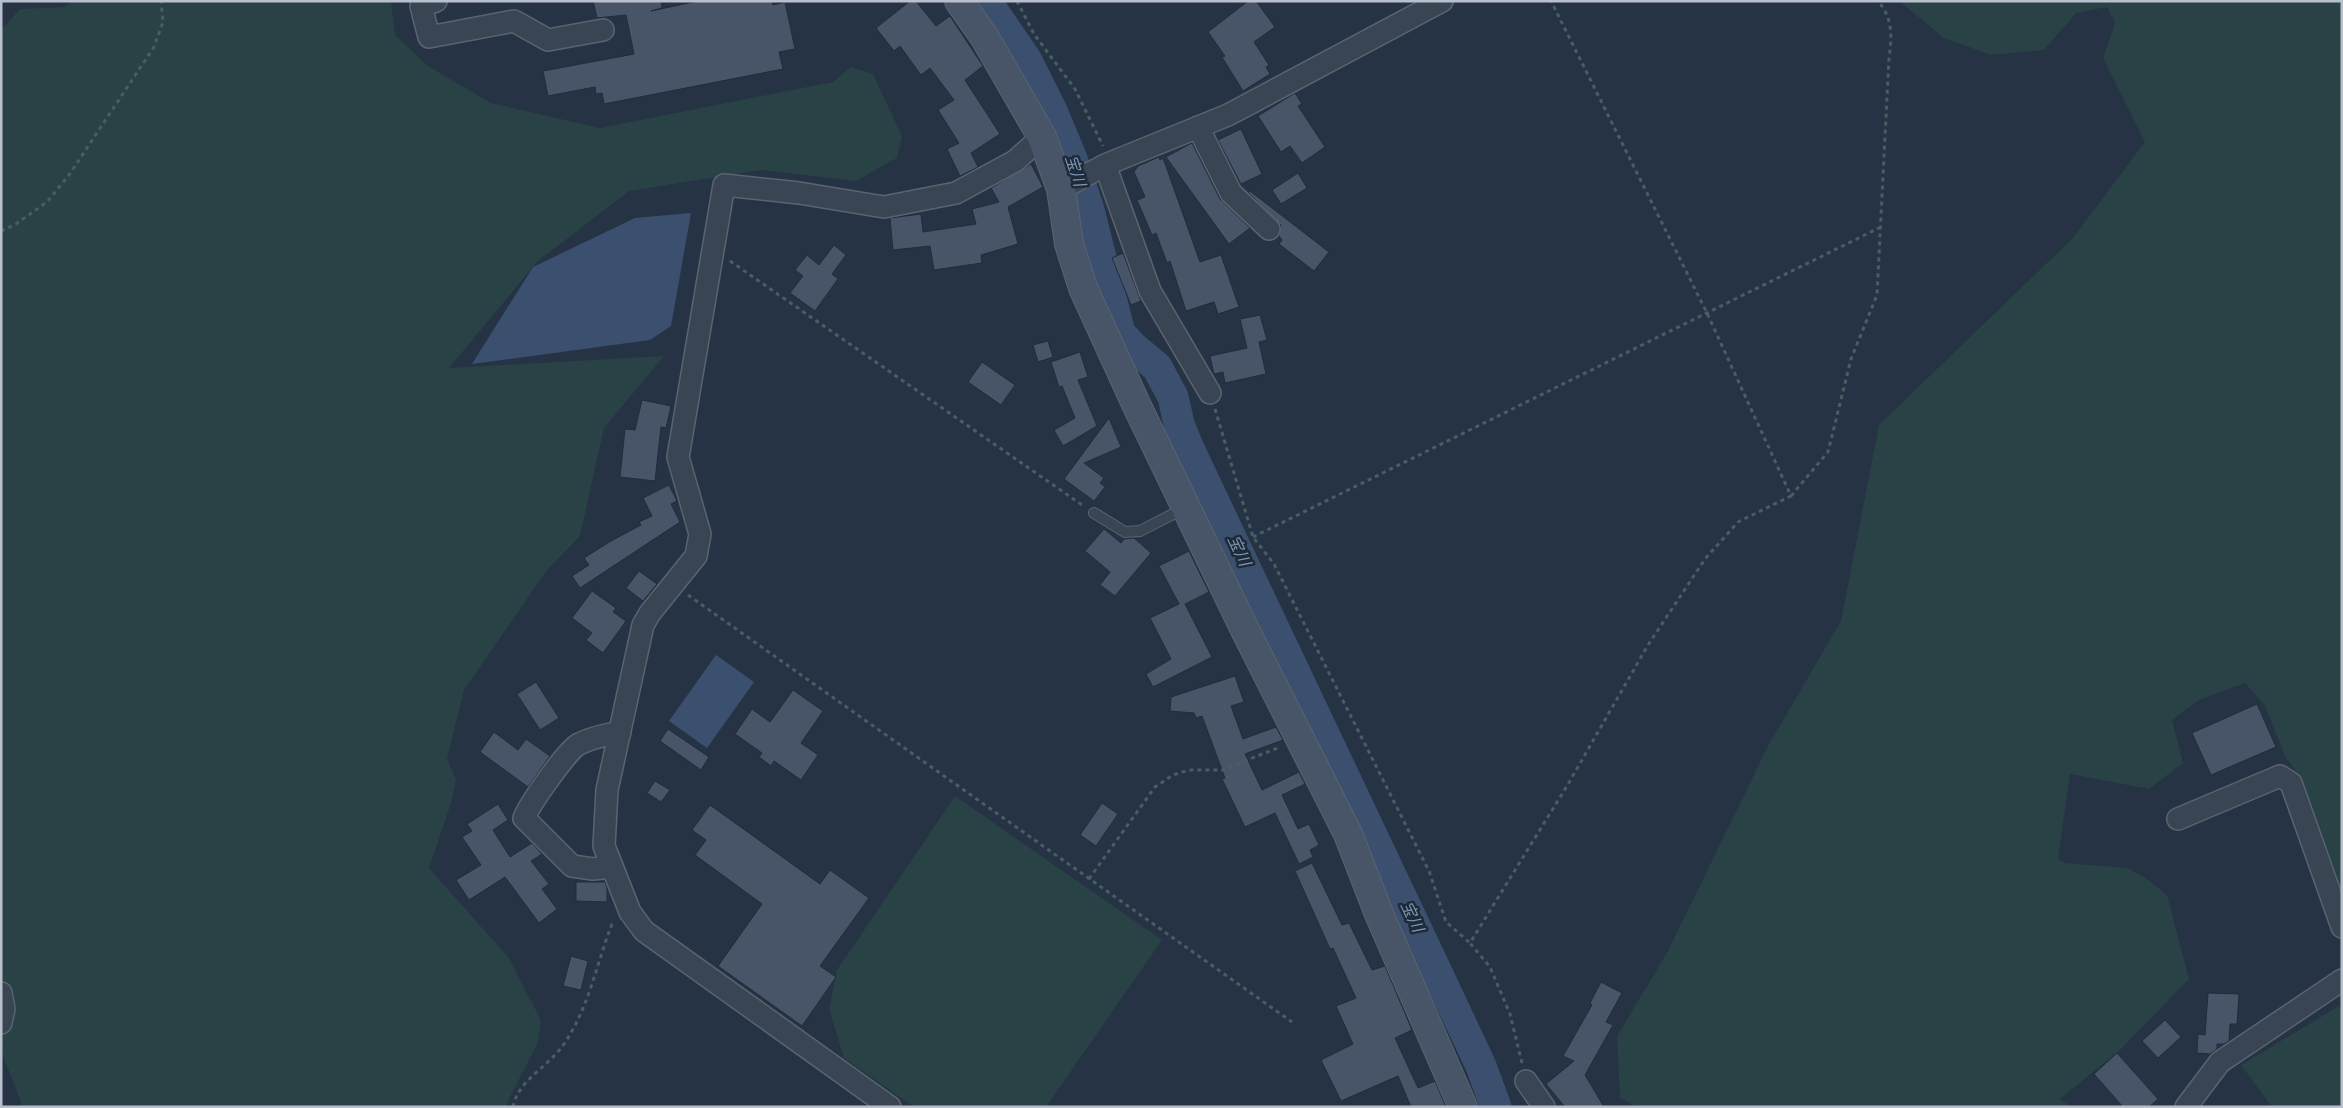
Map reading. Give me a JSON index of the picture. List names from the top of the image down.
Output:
{
  "water": ["宝川"]
}
